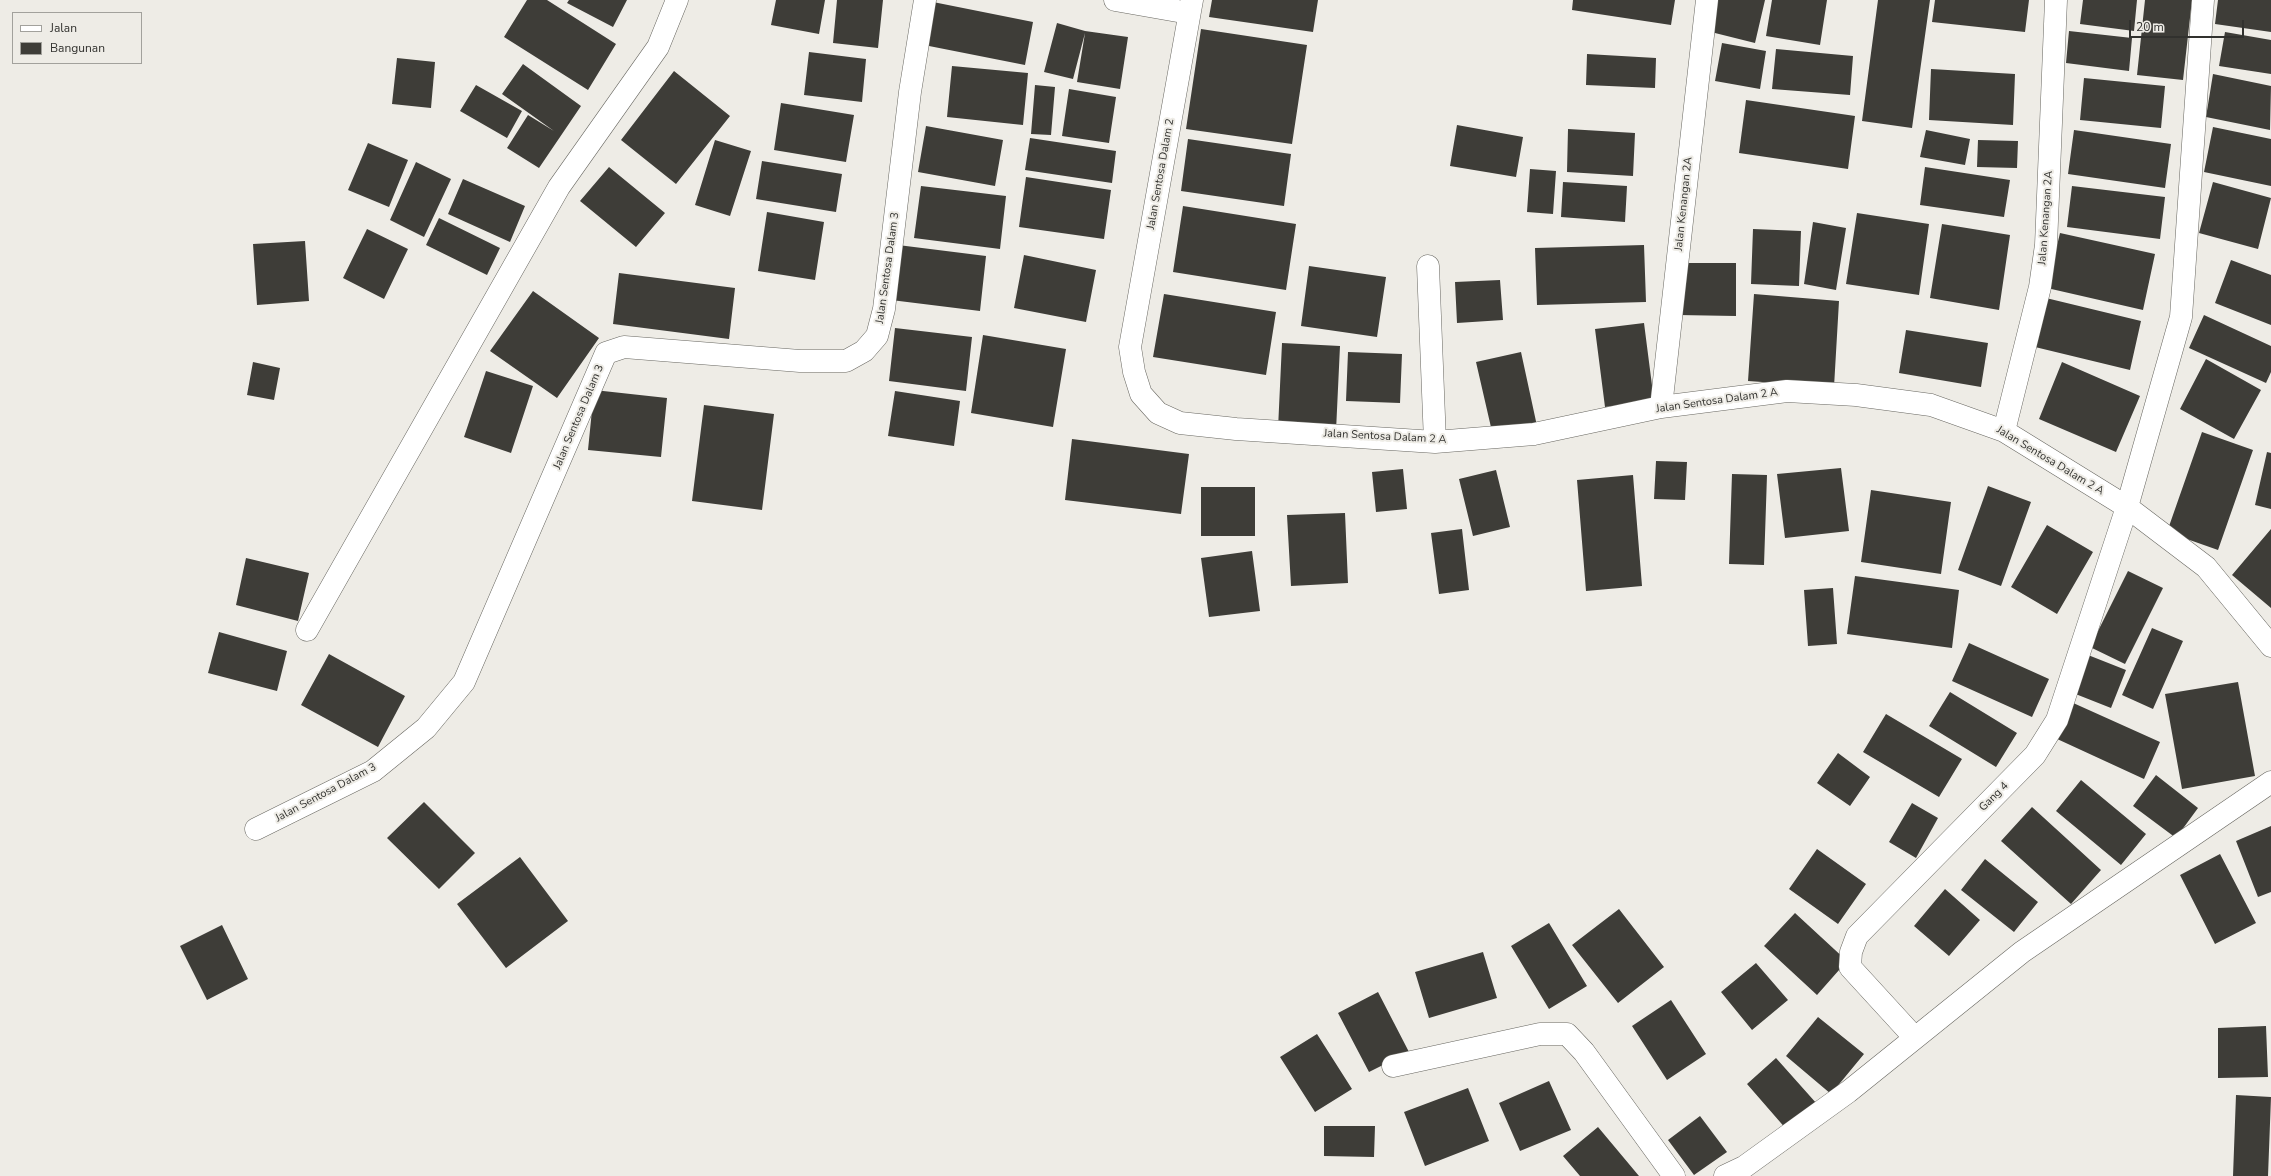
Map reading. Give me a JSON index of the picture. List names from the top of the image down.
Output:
{
  "streets": {
    "street": [
      "Jalan Sentosa Dalam 2",
      "Jalan Kenangan 2A",
      "Jalan Sentosa Dalam 3",
      "Jalan Sentosa Dalam 2 A",
      "Gang 4"
    ]
  },
  "crossings": [
    ["Jalan Sentosa Dalam 2", "Jalan Sentosa Dalam 2 A"],
    ["Jalan Kenangan 2A", "Jalan Sentosa Dalam 2 A"],
    ["Jalan Sentosa Dalam 2 A", "Gang 4"]
  ],
  "legend": ["Jalan", "Bangunan"],
  "scale_bar": "20 m"
}
